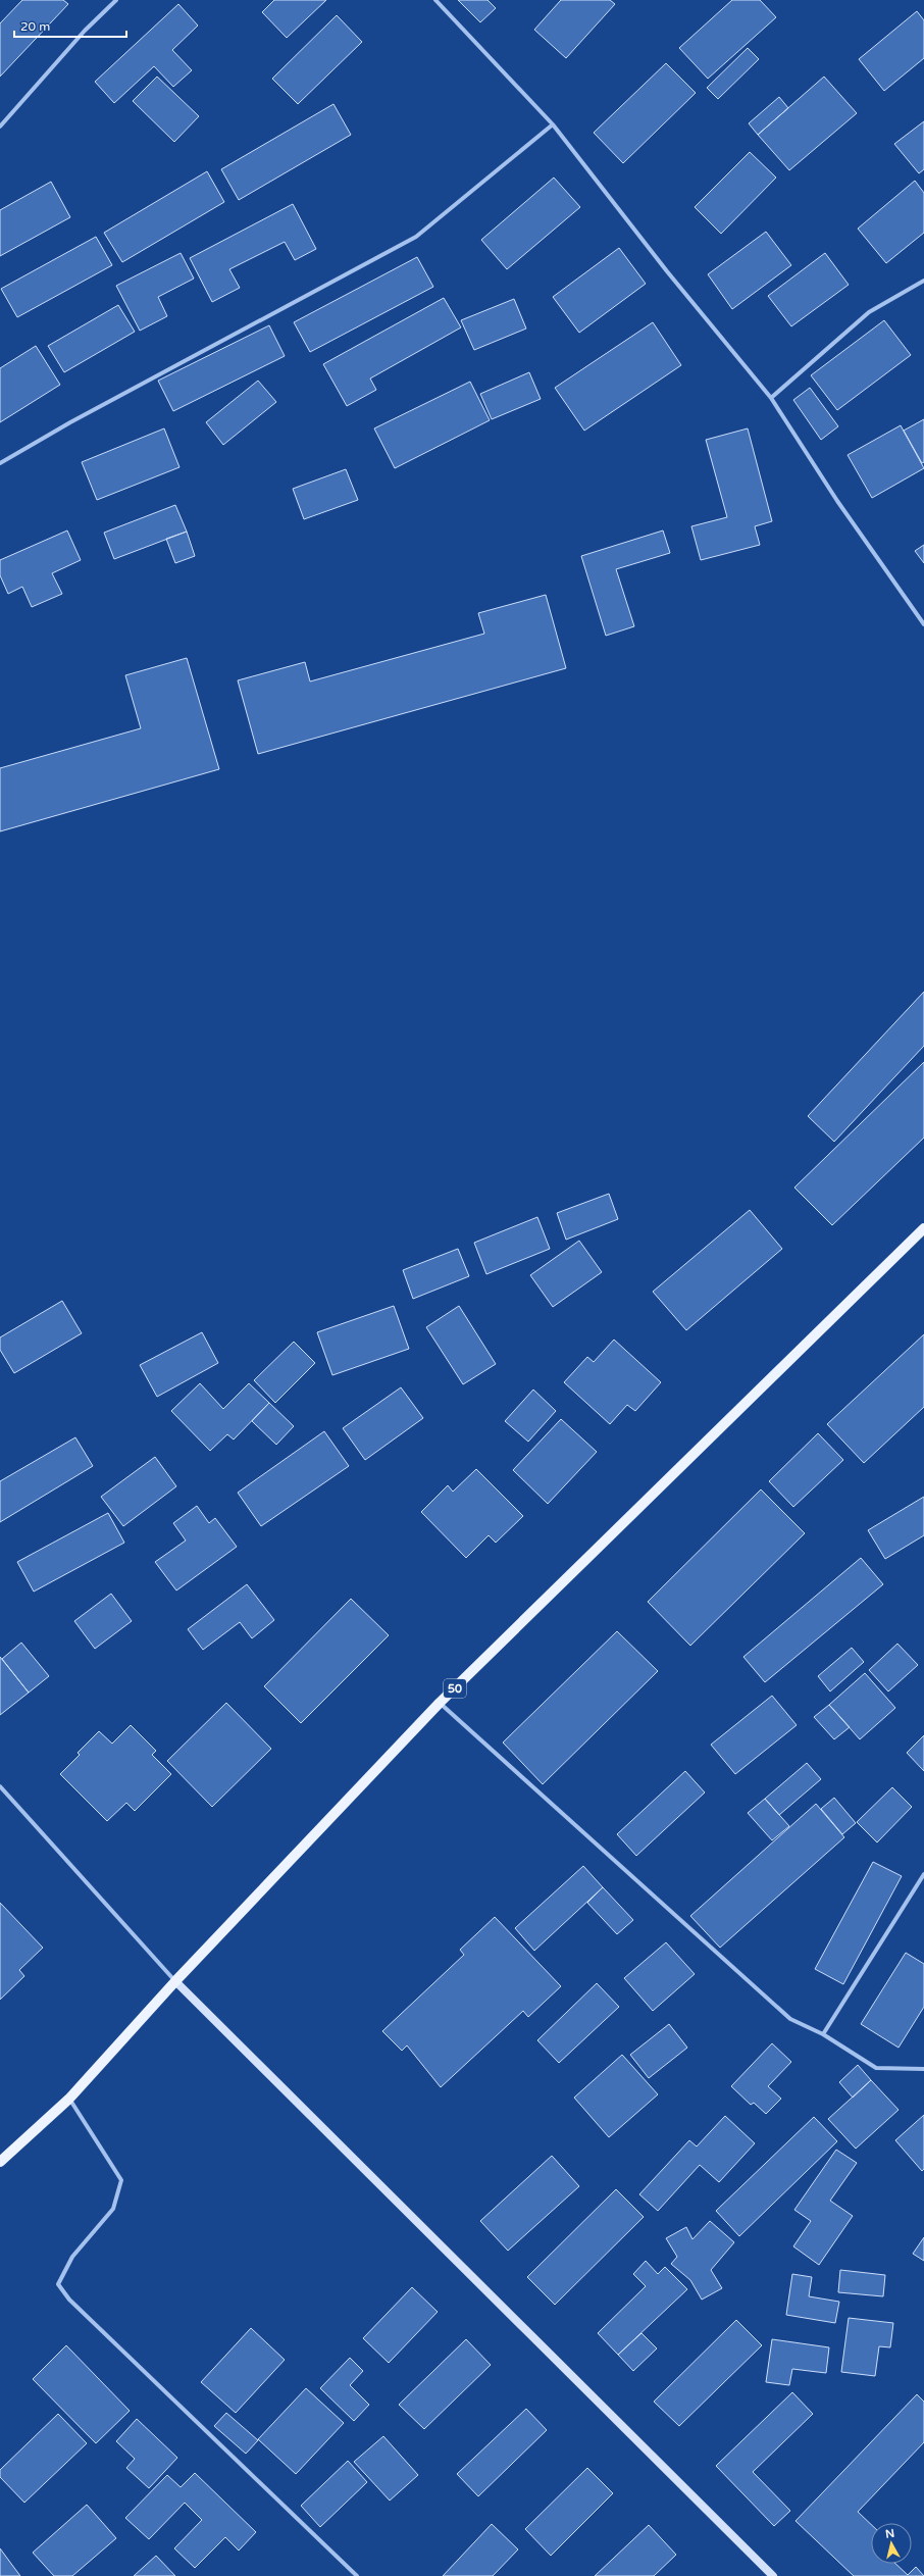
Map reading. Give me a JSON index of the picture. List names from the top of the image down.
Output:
{
  "streets": {
    "main road": ["50"]
  },
  "scale_bar": "20 m",
  "north": "top"
}
